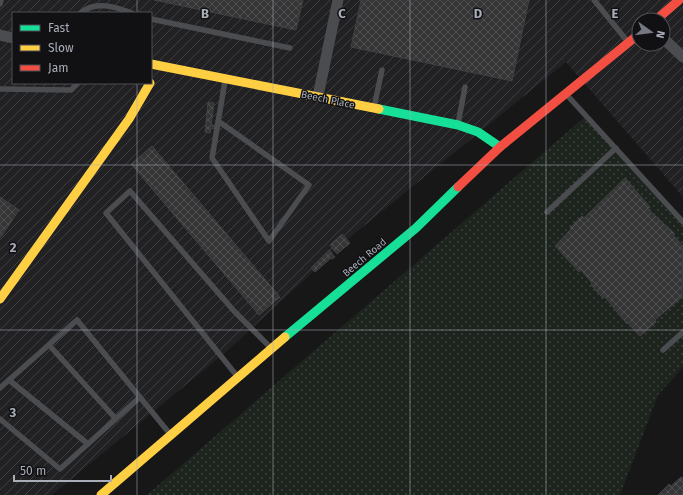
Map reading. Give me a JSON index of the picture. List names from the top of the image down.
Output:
{
  "streets": {
    "street": ["Beech Place", "Beech Road"]
  },
  "crossings": [
    ["Beech Place", "Beech Road"]
  ],
  "legend": ["Fast", "Slow", "Jam"],
  "scale_bar": "50 m",
  "north": "right",
  "grid": {
    "columns": [
      "B",
      "C",
      "D",
      "E"
    ],
    "rows": ["2", "3"]
  }
}
